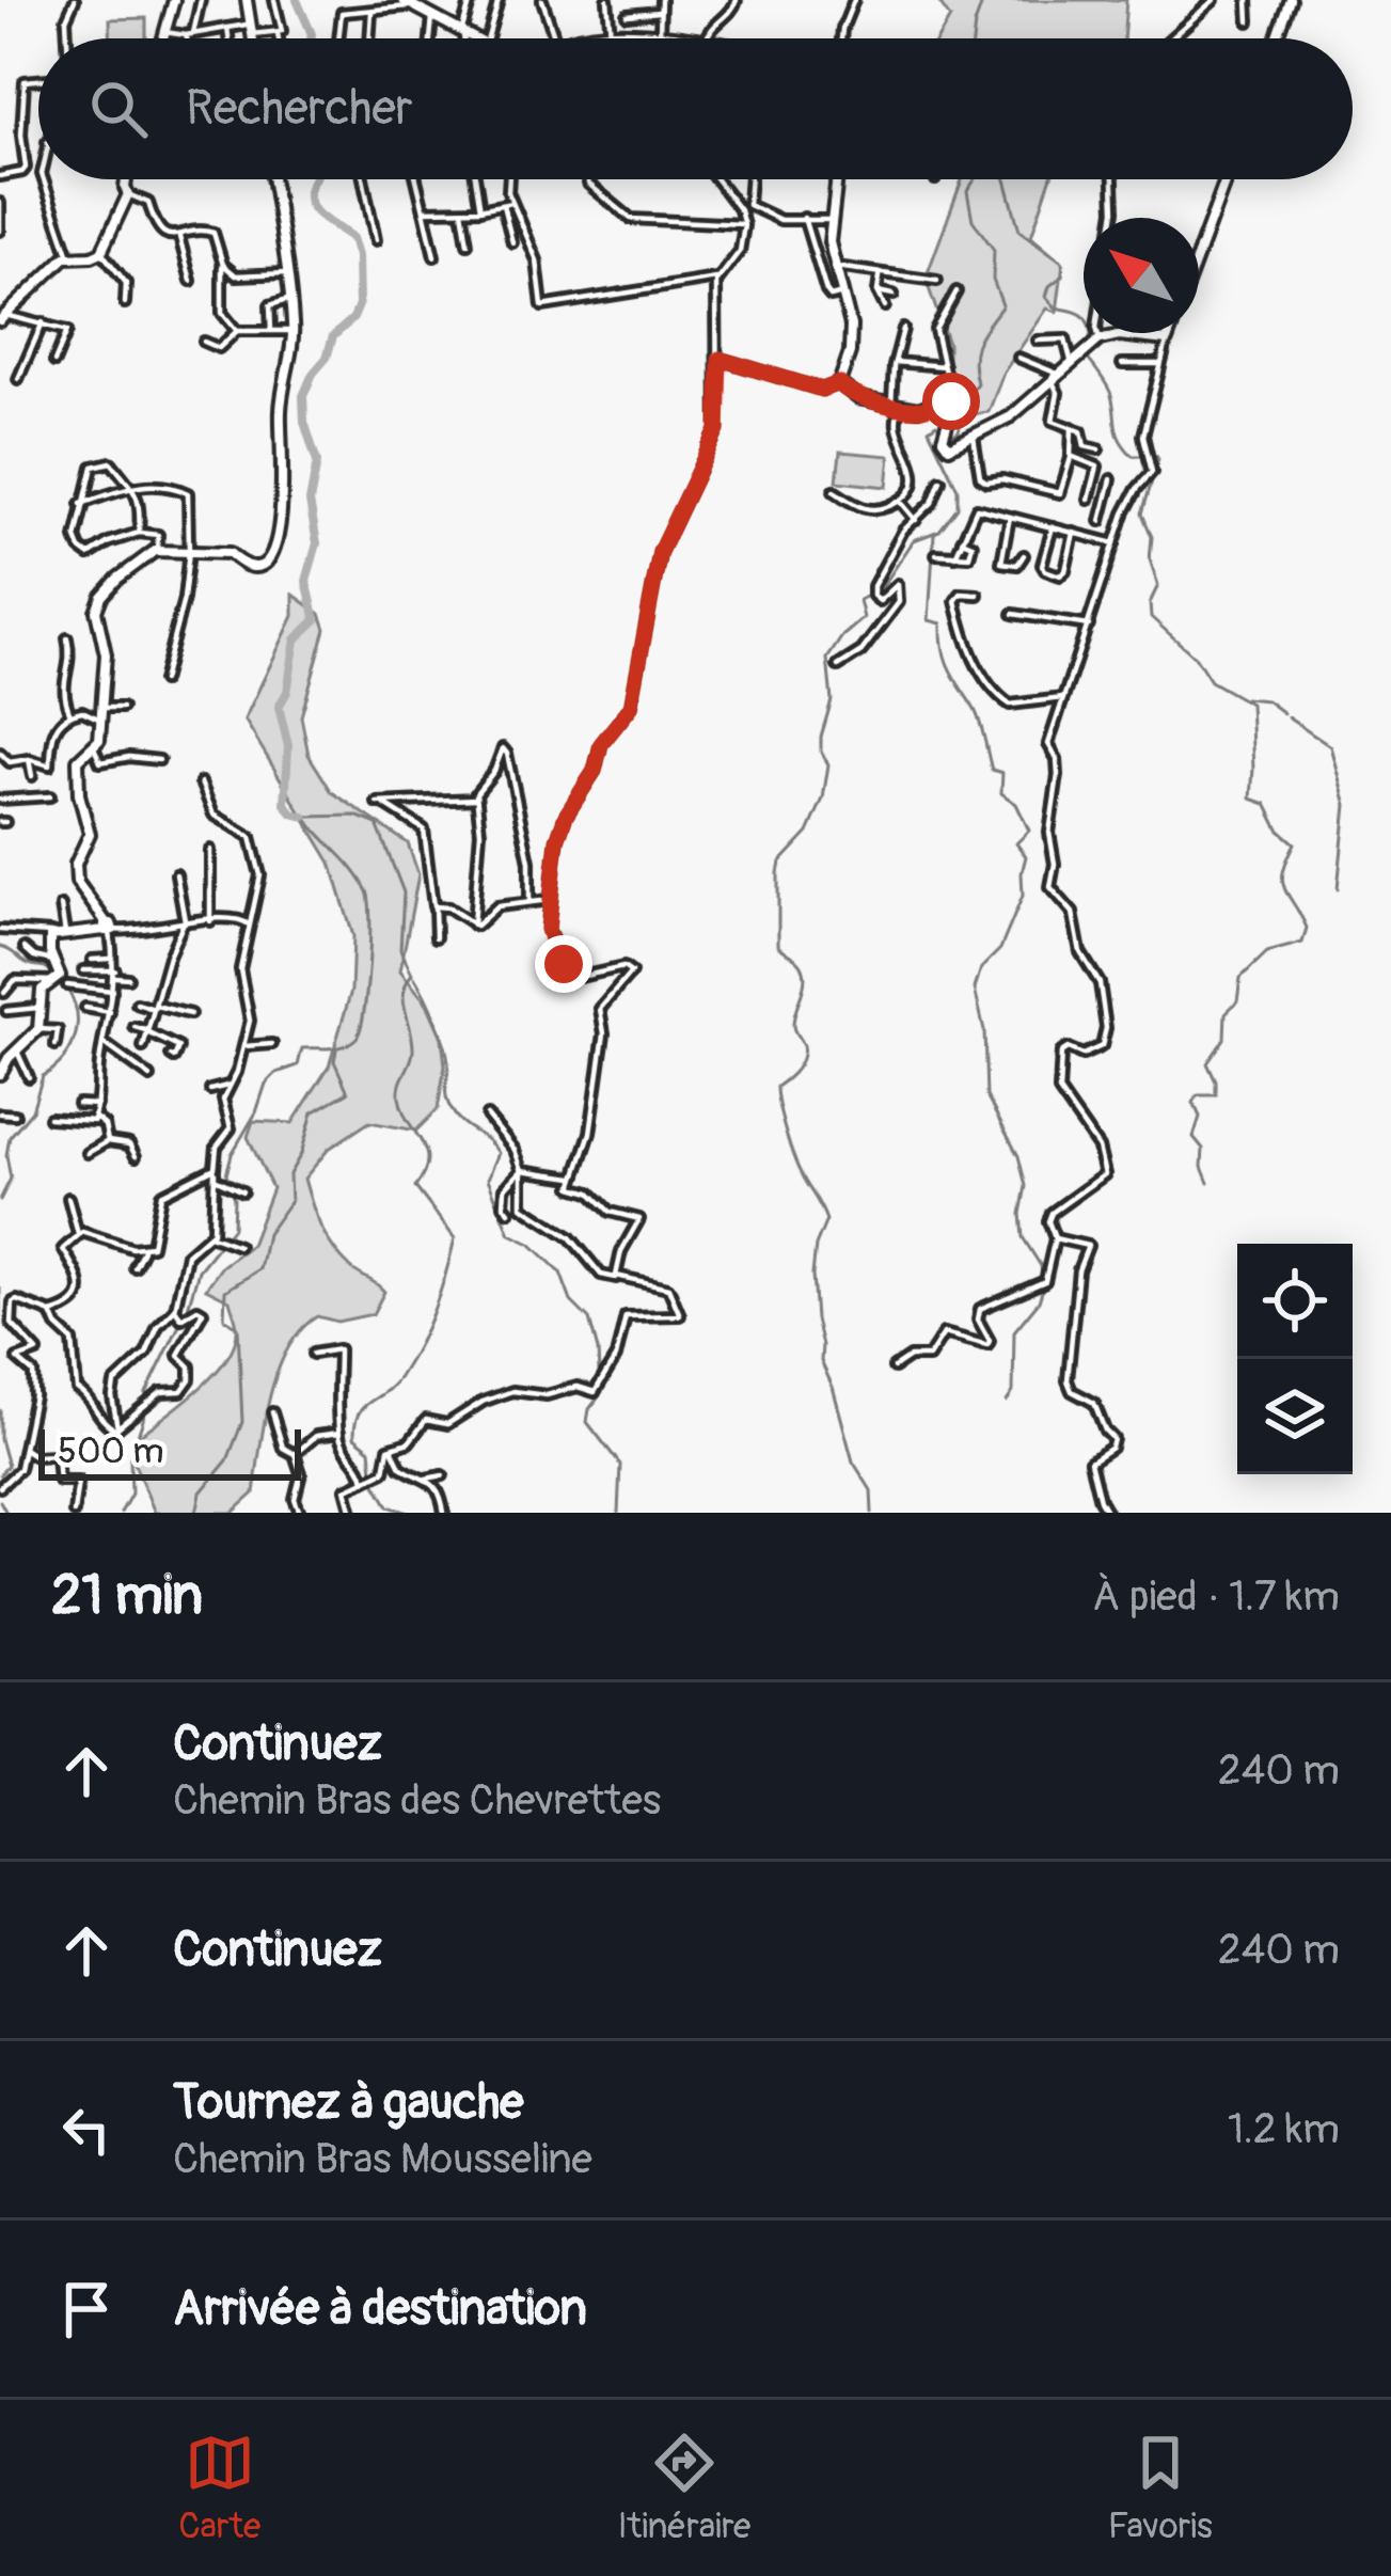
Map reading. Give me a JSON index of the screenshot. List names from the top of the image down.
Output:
{
  "scale_bar": "500 m",
  "north": "top left",
  "page": {
    "search": "Rechercher",
    "scale": "500 m",
    "heading": ["21 min", "À pied · 1.7 km"],
    "list": [
      ["Continuez", "Chemin Bras des Chevrettes", "240 m"],
      ["Continuez", "240 m"],
      ["Tournez à gauche", "Chemin Bras Mousseline", "1.2 km"],
      "Arrivée à destination"
    ],
    "nav": ["Carte", "Itinéraire", "Favoris"]
  }
}
